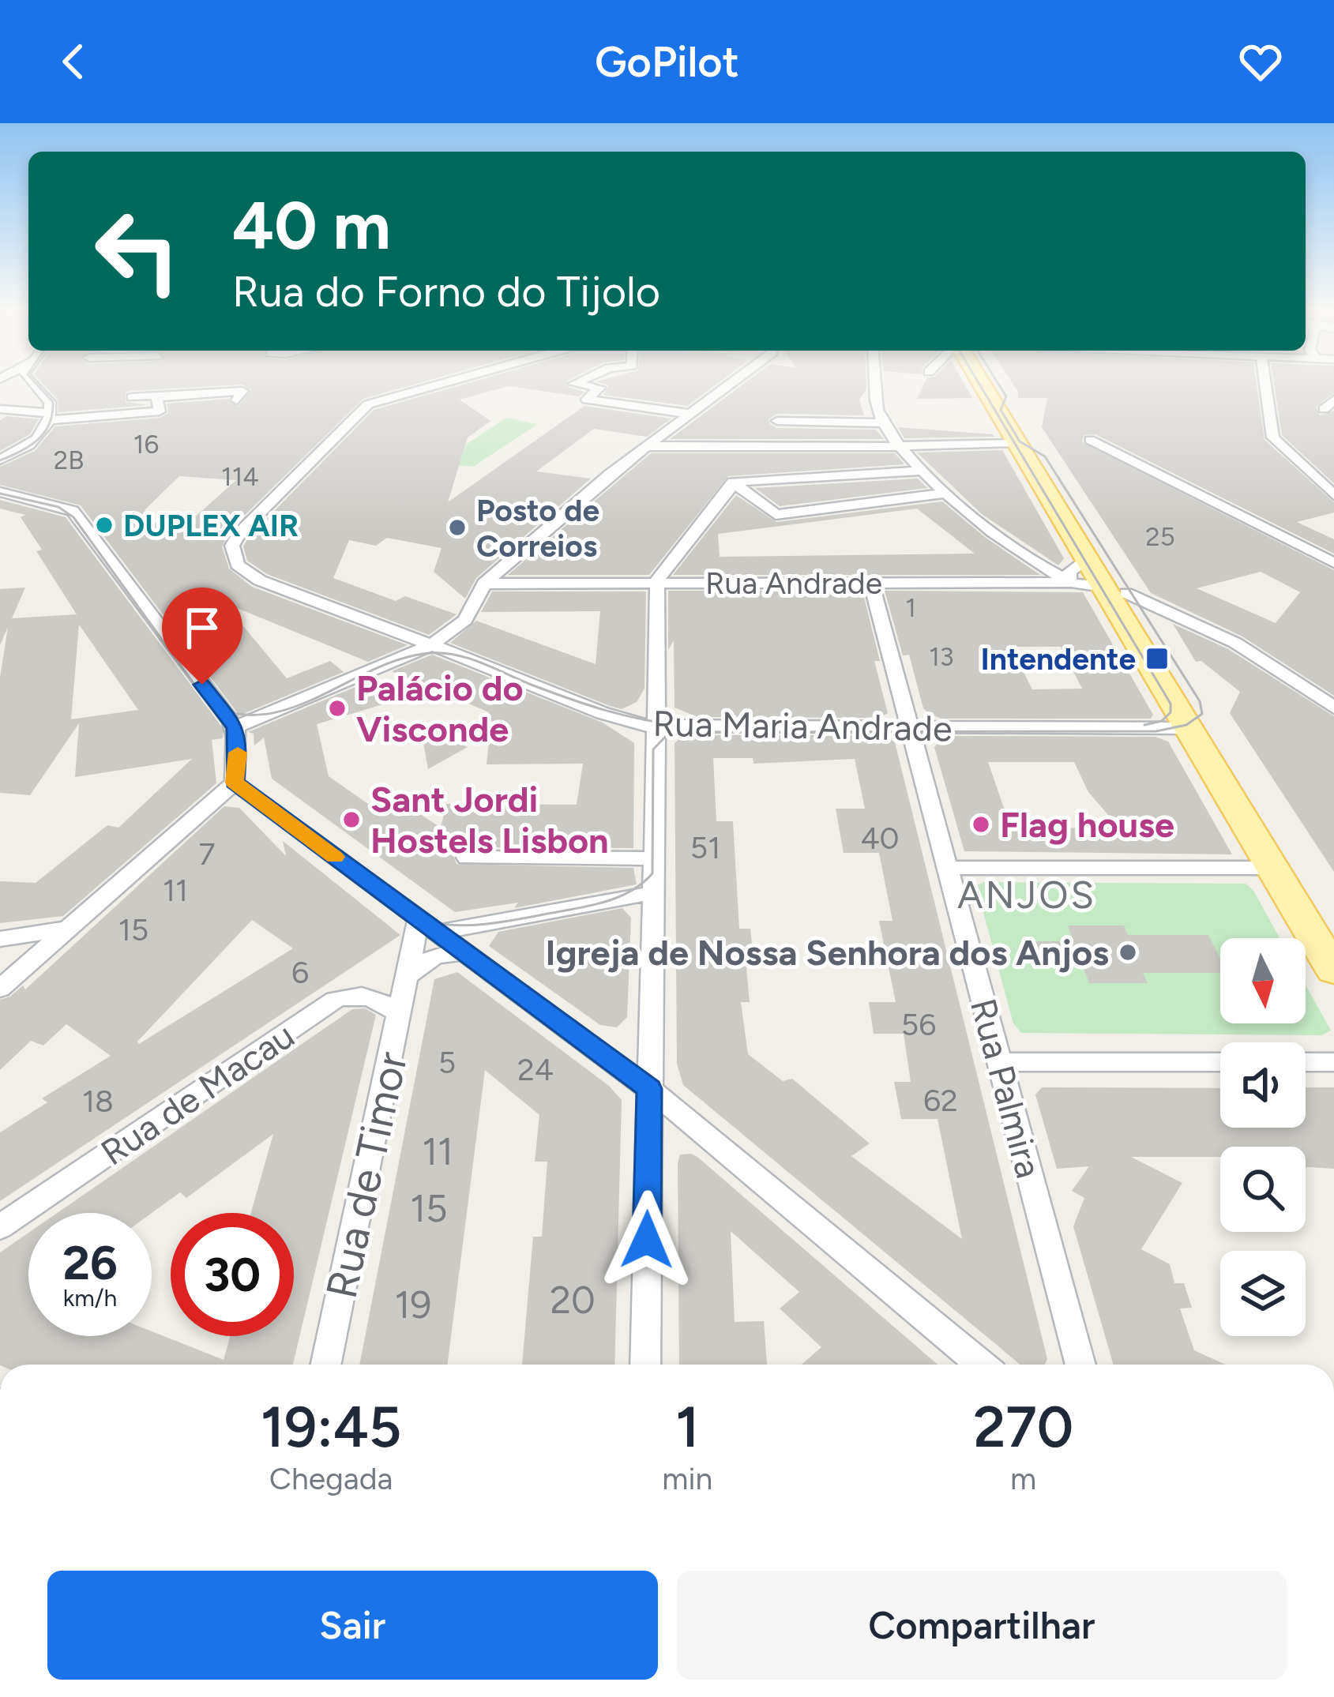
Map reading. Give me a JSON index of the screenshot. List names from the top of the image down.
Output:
{
  "streets": {
    "street": [
      "Rua Andrade",
      "Rua Maria Andrade",
      "Rua Palmira",
      "Rua de Macau",
      "Rua de Timor"
    ]
  },
  "crossings": [
    ["Rua Andrade", "Rua Palmira"],
    ["Rua Maria Andrade", "Rua Palmira"],
    ["Rua de Macau", "Rua de Timor"]
  ],
  "districts": ["ANJOS"],
  "places": {
    "other": [
      "DUPLEX AIR",
      "Posto de Correios",
      "Palácio do Visconde",
      "Sant Jordi Hostels Lisbon",
      "Flag house",
      "Igreja de Nossa Senhora dos Anjos"
    ],
    "transit": ["Intendente"]
  },
  "house_numbers": [
    "16",
    "2B",
    "114",
    "25",
    "1",
    "13",
    "40",
    "51",
    "7",
    "11",
    "15",
    "6",
    "56",
    "5",
    "24",
    "62",
    "18",
    "11",
    "15",
    "20",
    "19"
  ],
  "north": "bottom",
  "page": {
    "header": "GoPilot",
    "turn": ["40 m", "Rua do Forno do Tijolo"],
    "speed": "26 km/h",
    "limit": "30",
    "eta": [
      "19:45",
      "Chegada",
      "1",
      "min",
      "270",
      "m"
    ],
    "buttons": ["Sair", "Compartilhar"]
  }
}
